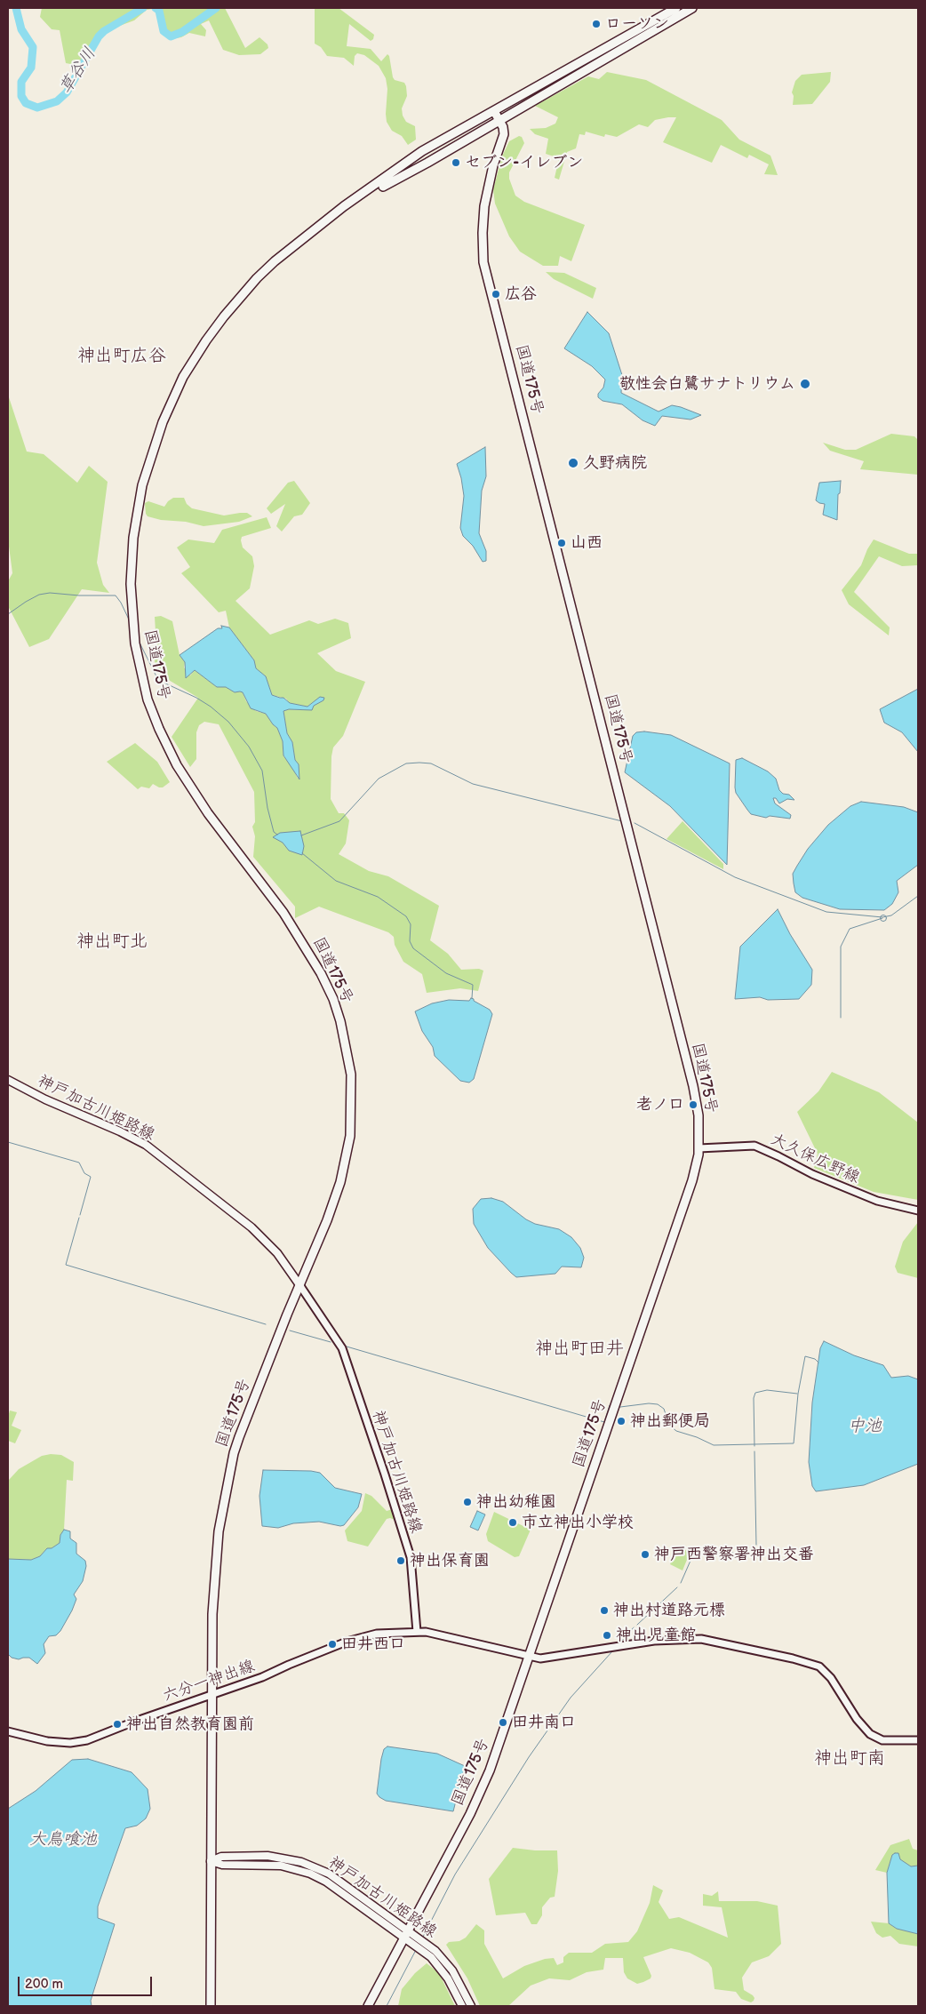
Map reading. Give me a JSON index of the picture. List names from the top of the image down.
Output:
{
  "streets": {
    "highway": ["国道175号"],
    "main road": ["神戸加古川姫路線"],
    "street": ["大久保広野線", "六分一神出線"]
  },
  "crossings": [
    ["国道175号", "神戸加古川姫路線"],
    ["国道175号", "大久保広野線"],
    ["国道175号", "六分一神出線"],
    ["神戸加古川姫路線", "六分一神出線"]
  ],
  "districts": [
    "神出町広谷",
    "神出町北",
    "神出町田井",
    "神出町南"
  ],
  "water": ["草谷川", "中池", "大鳥喰池"],
  "places": [
    "ローソン",
    "セブン-イレブン",
    "広谷",
    "敬性会白鷺サナトリウム",
    "久野病院",
    "山西",
    "老ノ口",
    "神出郵便局",
    "神出幼稚園",
    "市立神出小学校",
    "神戸西警察署神出交番",
    "神出保育園",
    "神出村道路元標",
    "神出児童館",
    "田井西口",
    "田井南口",
    "神出自然教育園前"
  ],
  "scale_bar": "200 m"
}
